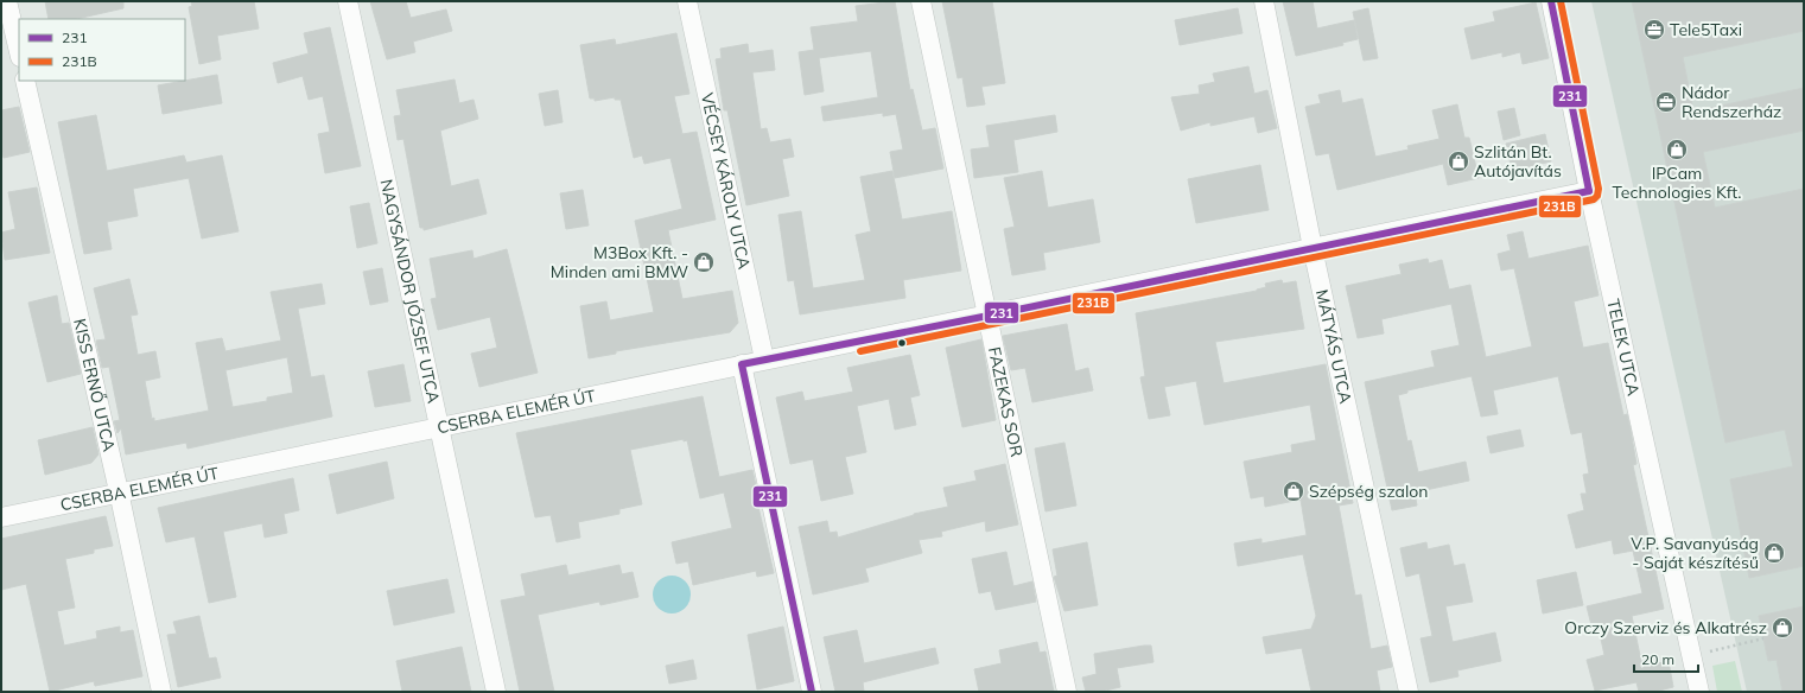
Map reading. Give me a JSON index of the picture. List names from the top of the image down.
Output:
{
  "streets": {
    "street": [
      "VÉCSEY KÁROLY UTCA",
      "NAGYSÁNDOR JÓZSEF UTCA",
      "MÁTYÁS UTCA",
      "TELEK UTCA",
      "KISS ERNŐ UTCA",
      "FAZEKAS SOR",
      "CSERBA ELEMÉR ÚT"
    ]
  },
  "crossings": [
    ["VÉCSEY KÁROLY UTCA", "CSERBA ELEMÉR ÚT"],
    ["NAGYSÁNDOR JÓZSEF UTCA", "CSERBA ELEMÉR ÚT"],
    ["MÁTYÁS UTCA", "CSERBA ELEMÉR ÚT"],
    ["TELEK UTCA", "CSERBA ELEMÉR ÚT"],
    ["KISS ERNŐ UTCA", "CSERBA ELEMÉR ÚT"],
    ["FAZEKAS SOR", "CSERBA ELEMÉR ÚT"]
  ],
  "places": {
    "office": ["Tele5Taxi", "Nádor Rendszerház"],
    "shop": [
      "IPCam Technologies Kft.",
      "Szlitán Bt. Autójavítás",
      "M3Box Kft. - Minden ami BMW",
      "Szépség szalon",
      "V.P. Savanyúság - Saját készítésű",
      "Orczy Szerviz és Alkatrész"
    ]
  },
  "lines": ["transit line 231", "transit line 231B"],
  "legend": ["231", "231B"],
  "scale_bar": "20 m"
}
